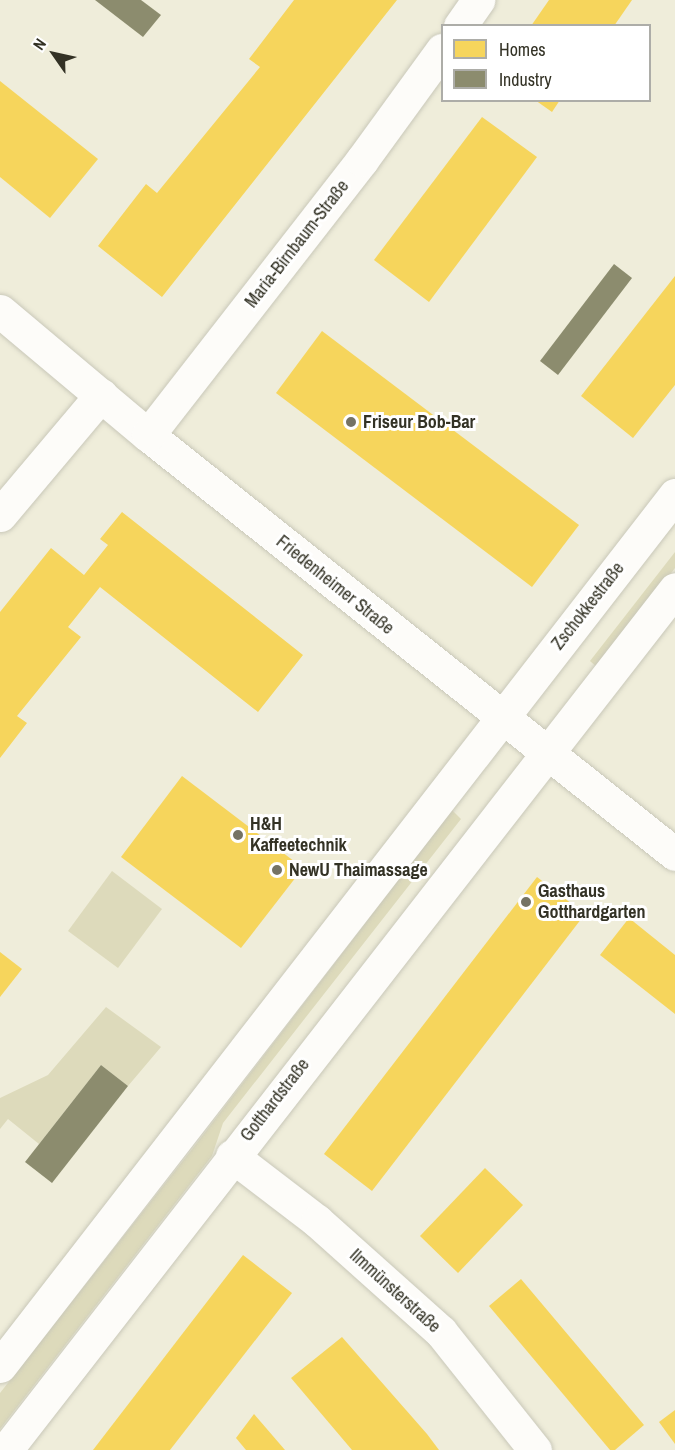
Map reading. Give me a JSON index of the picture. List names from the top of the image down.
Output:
{
  "streets": {
    "main road": [
      "Maria-Birnbaum-Straße",
      "Friedenheimer Straße",
      "Zschokkestraße",
      "Gotthardstraße",
      "Ilmmünsterstraße"
    ]
  },
  "crossings": [
    ["Maria-Birnbaum-Straße", "Friedenheimer Straße"],
    ["Friedenheimer Straße", "Zschokkestraße"],
    ["Friedenheimer Straße", "Gotthardstraße"],
    ["Gotthardstraße", "Ilmmünsterstraße"]
  ],
  "places": [
    "Friseur Bob-Bar",
    "H&H Kaffeetechnik",
    "NewU Thaimassage",
    "Gasthaus Gotthardgarten"
  ],
  "legend": ["Homes", "Industry"],
  "north": "top left"
}
